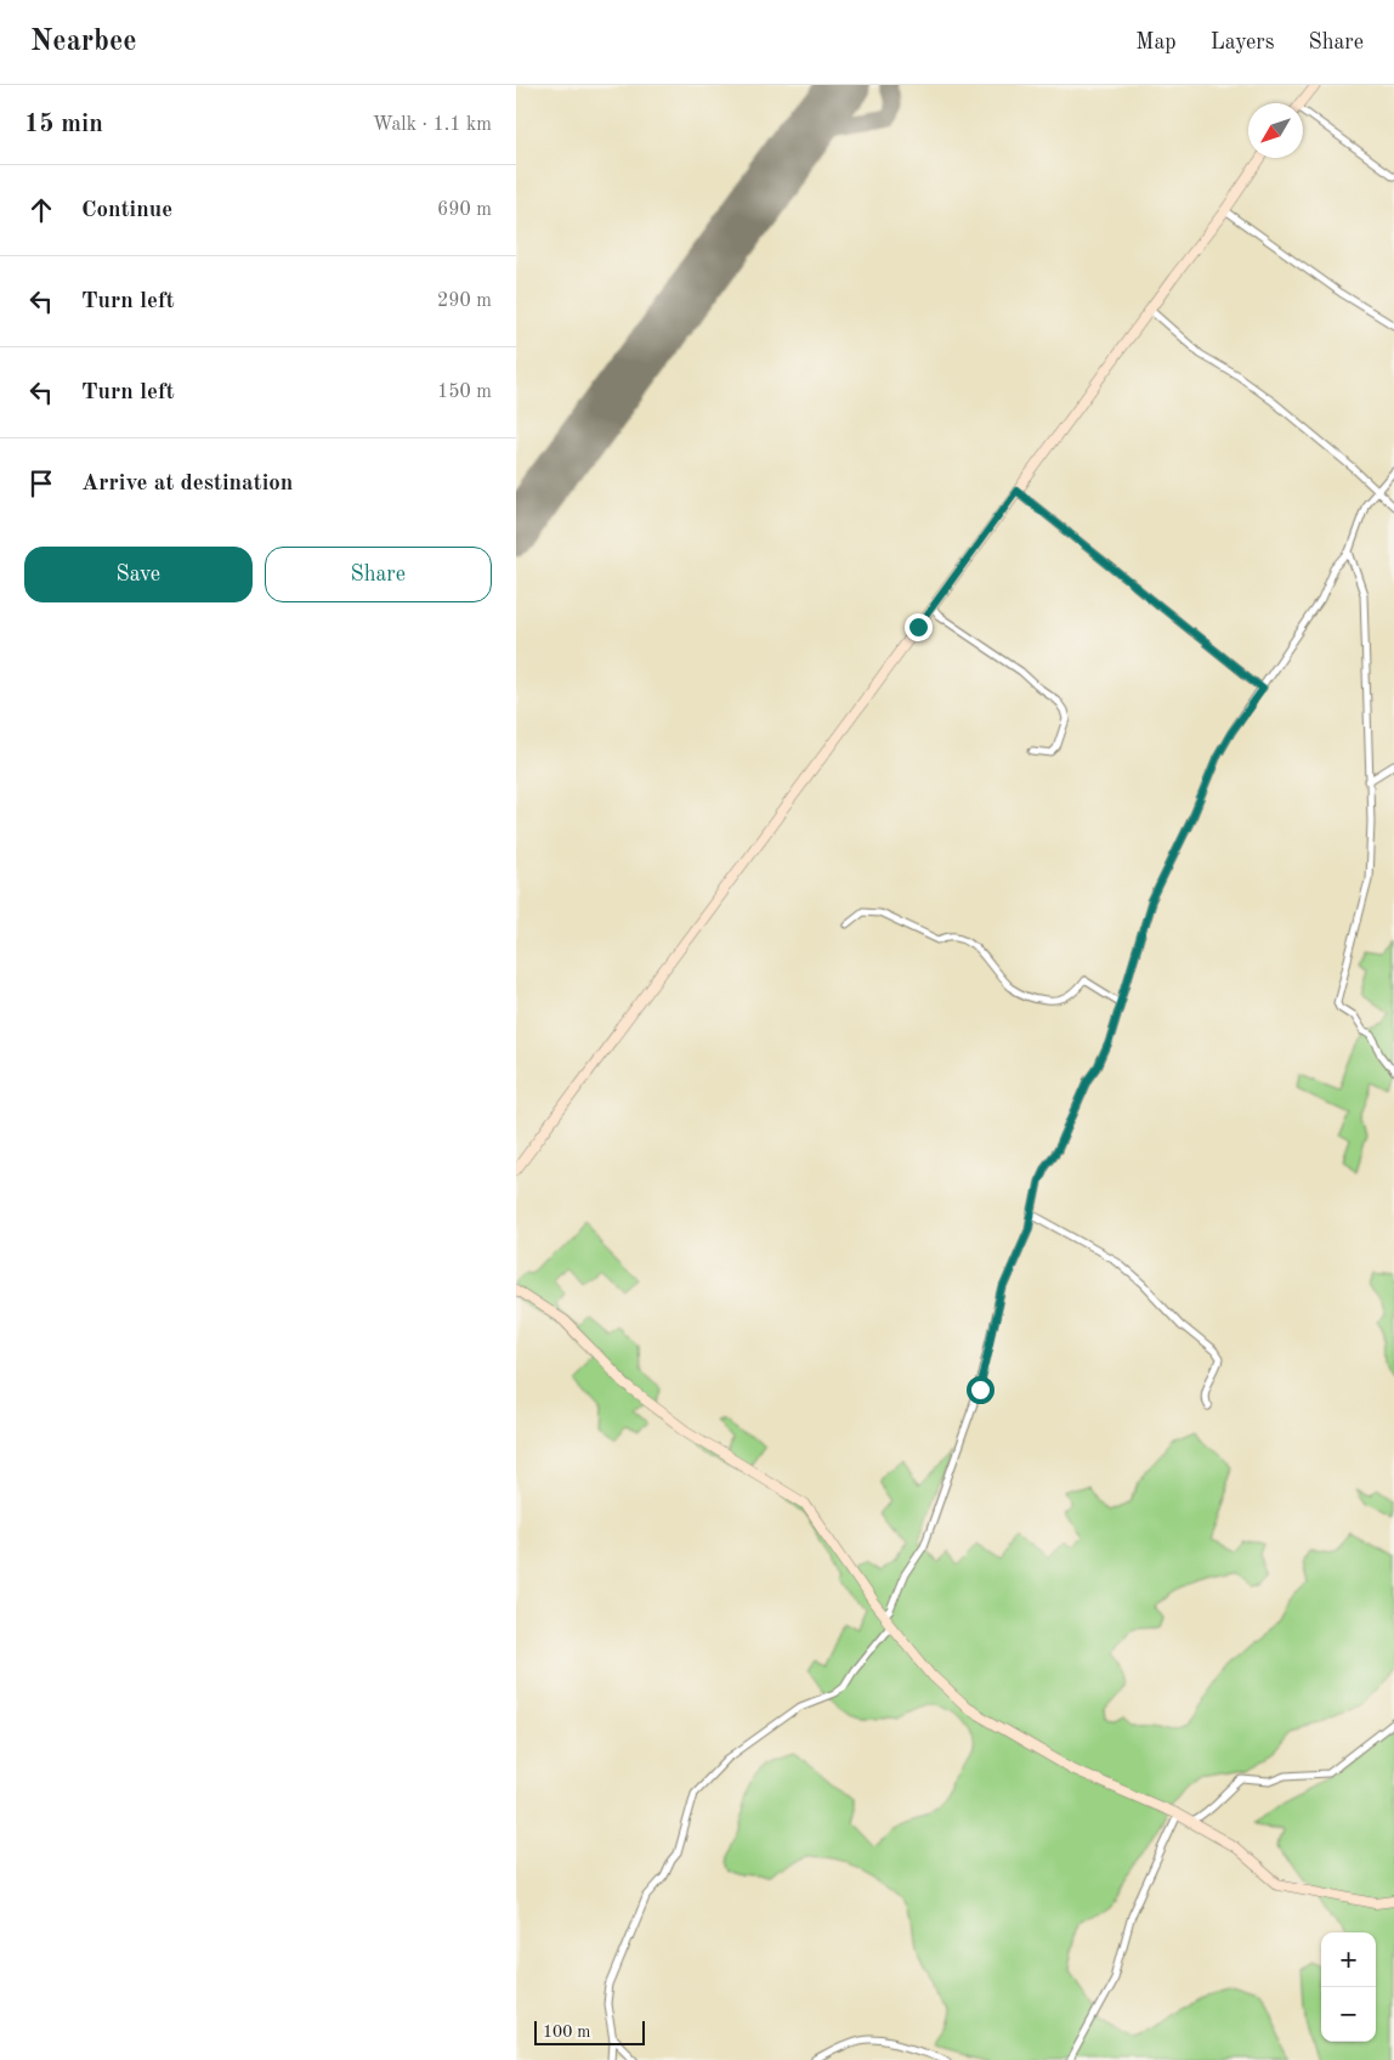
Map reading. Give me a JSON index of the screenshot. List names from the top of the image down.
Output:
{
  "scale_bar": "100 m",
  "north": "bottom left",
  "page": {
    "header": "Nearbee",
    "nav": ["Map", "Layers", "Share"],
    "heading": ["15 min", "Walk · 1.1 km"],
    "list": [
      ["Continue", "690 m"],
      ["Turn left", "290 m"],
      ["Turn left", "150 m"],
      "Arrive at destination"
    ],
    "buttons": ["Save", "Share"],
    "map_buttons": ["+", "−"],
    "scale": "100 m"
  }
}
